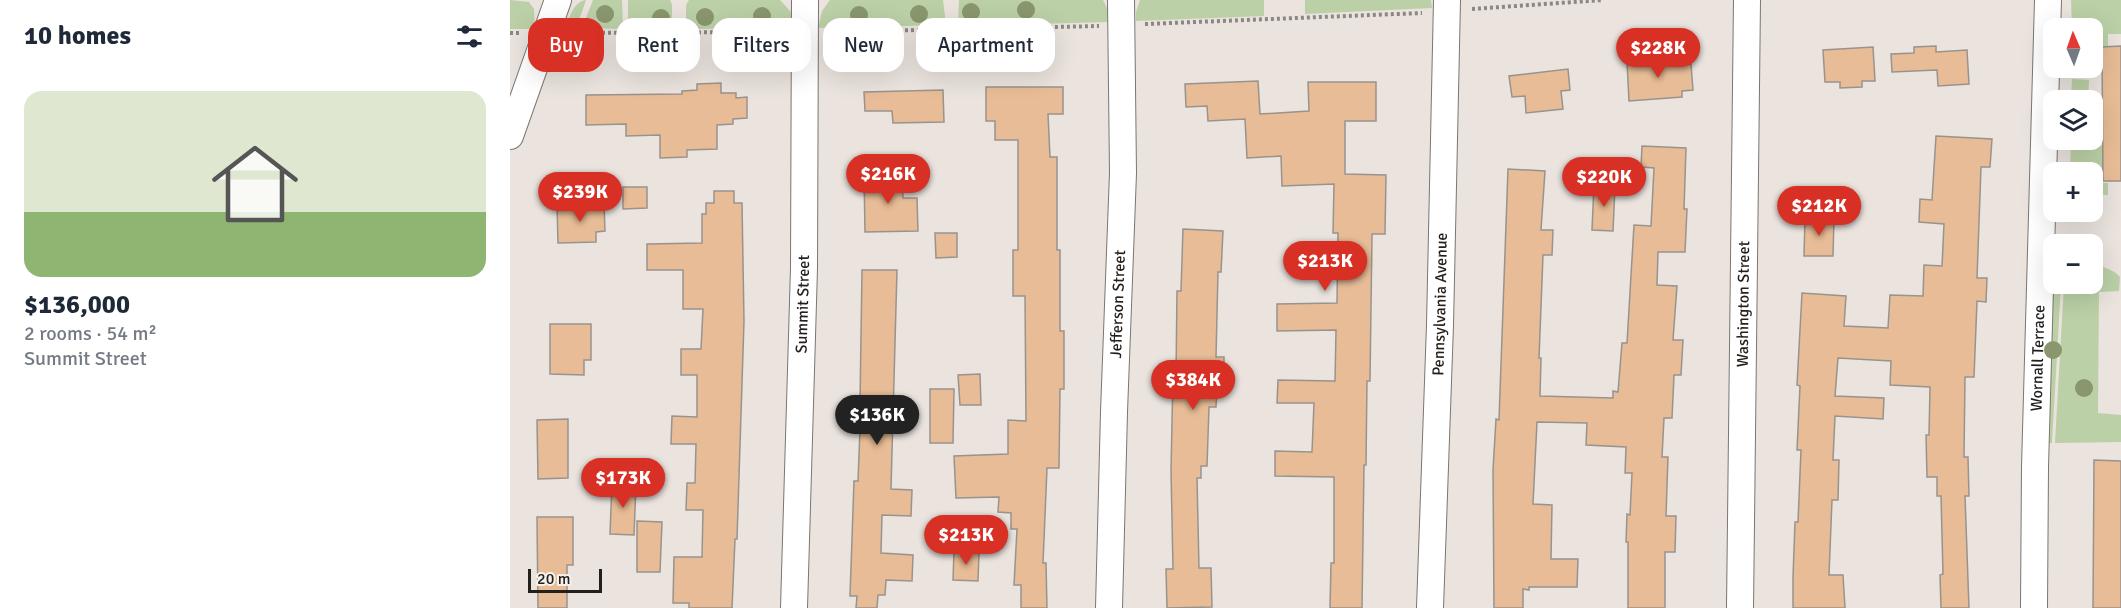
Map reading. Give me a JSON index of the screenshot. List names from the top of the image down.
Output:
{
  "streets": {
    "street": [
      "Summit Street",
      "Jefferson Street",
      "Pennsylvania Avenue",
      "Washington Street",
      "Wornall Terrace"
    ]
  },
  "scale_bar": "20 m",
  "north": "top",
  "page": {
    "heading": "10 homes",
    "map_buttons": ["+", "−"],
    "chip": [
      "Buy",
      "Rent",
      "Filters",
      "New",
      "Apartment"
    ],
    "price": [
      "$228K",
      "$216K",
      "$220K",
      "$239K",
      "$212K",
      "$213K",
      "$384K",
      "$136K",
      "$173K",
      "$213K"
    ],
    "list": [
      {
        "name": "$136,000",
        "note": "2 rooms · 54 m² · Summit Street"
      }
    ],
    "scale": "20 m"
  }
}
